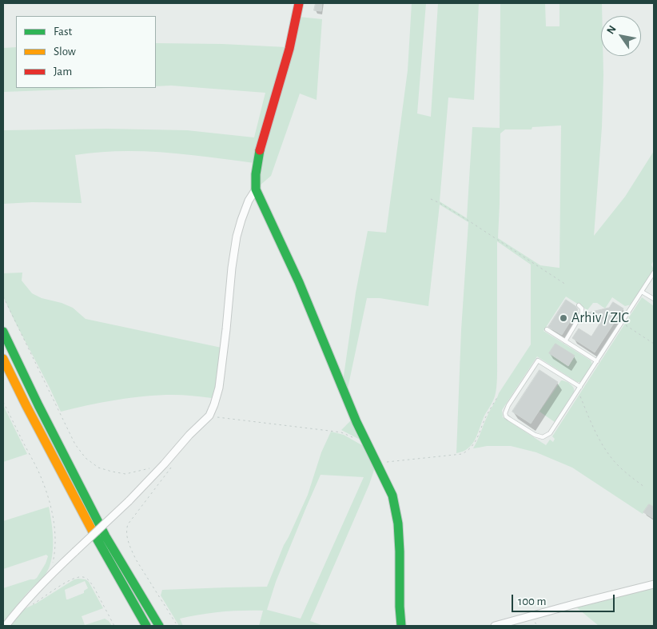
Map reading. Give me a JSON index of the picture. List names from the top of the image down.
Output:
{
  "places": ["Arhiv / ZIC"],
  "legend": ["Fast", "Slow", "Jam"],
  "scale_bar": "100 m",
  "north": "top left"
}
